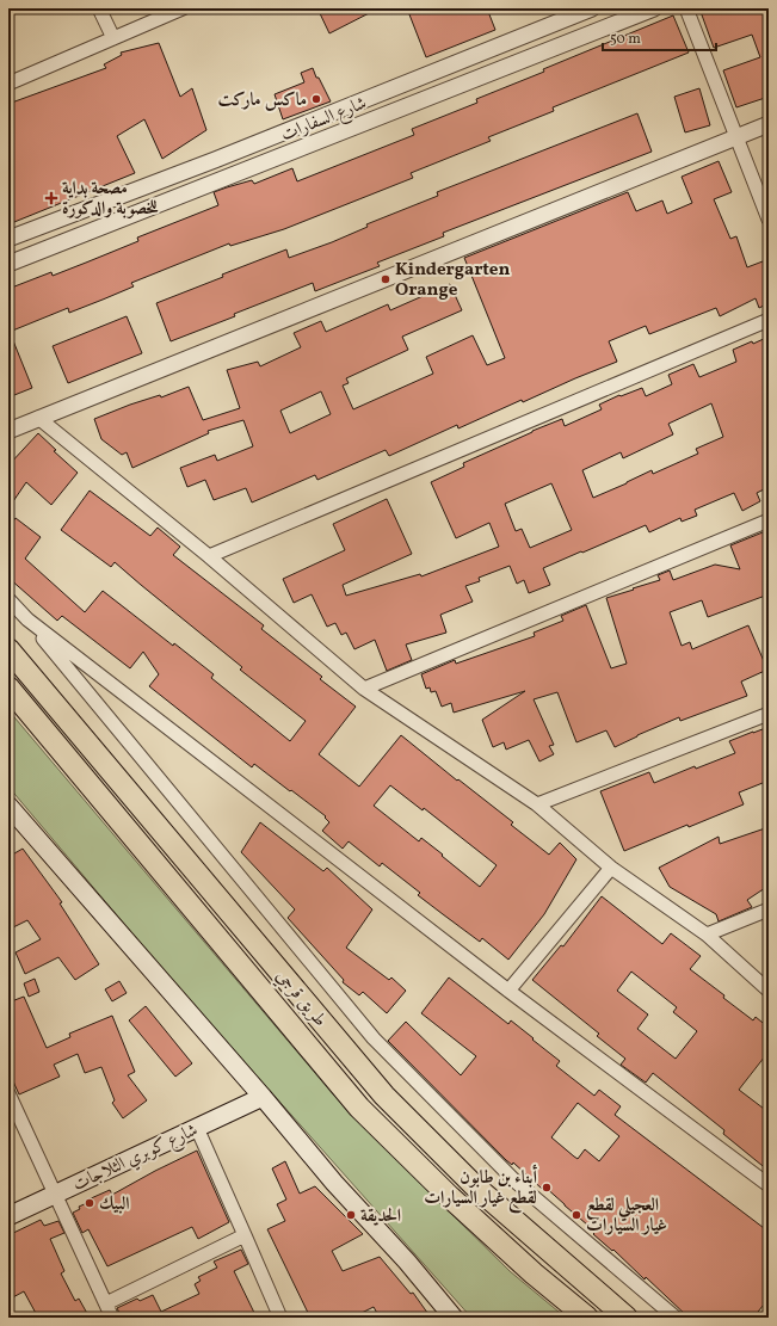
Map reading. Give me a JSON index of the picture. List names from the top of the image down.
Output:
{
  "streets": {
    "highway": ["طريق قرجي"],
    "main road": ["شارع كوبري الثلاجات"],
    "street": ["شارع السفارات"]
  },
  "places": {
    "other": [
      "ماكس ماركت",
      "Kindergarten Orange",
      "أبناء بن طابون لقطع غيار السيارات",
      "البيك",
      "الحديقة",
      "العجيلي لقطع غيار السيارات"
    ],
    "health": ["مصحة بداية للخصوبة والدكورة"]
  },
  "scale_bar": "50 m"
}
